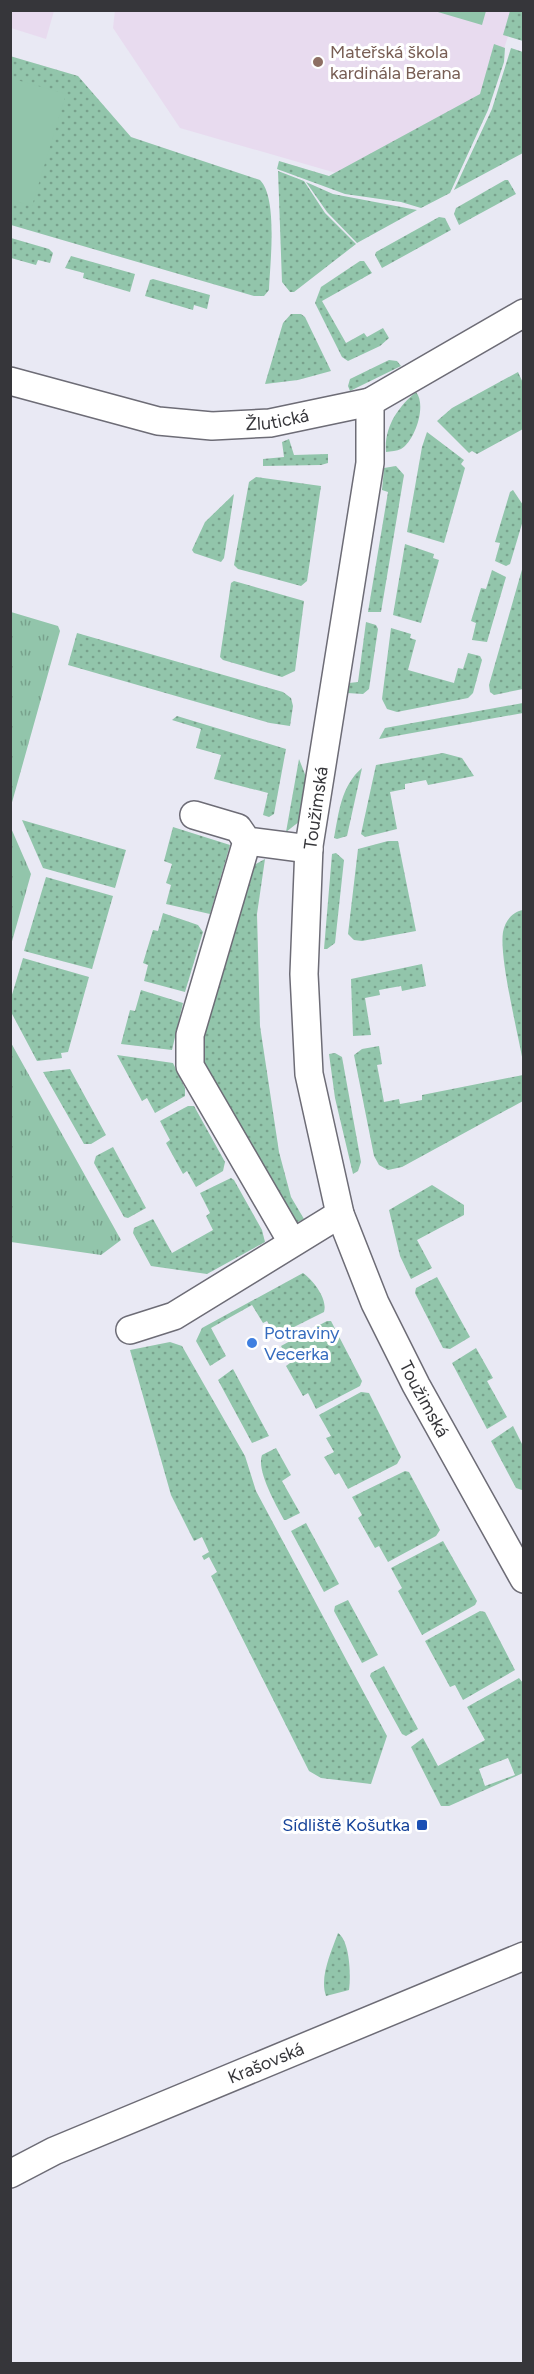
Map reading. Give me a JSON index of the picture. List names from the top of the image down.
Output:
{
  "streets": {
    "street": ["Žlutická", "Toužimská", "Krašovská"]
  },
  "crossings": [
    ["Žlutická", "Toužimská"]
  ],
  "places": {
    "other": ["Mateřská škola kardinála Berana", "Potraviny Vecerka"],
    "transit": ["Sídliště Košutka"]
  }
}
